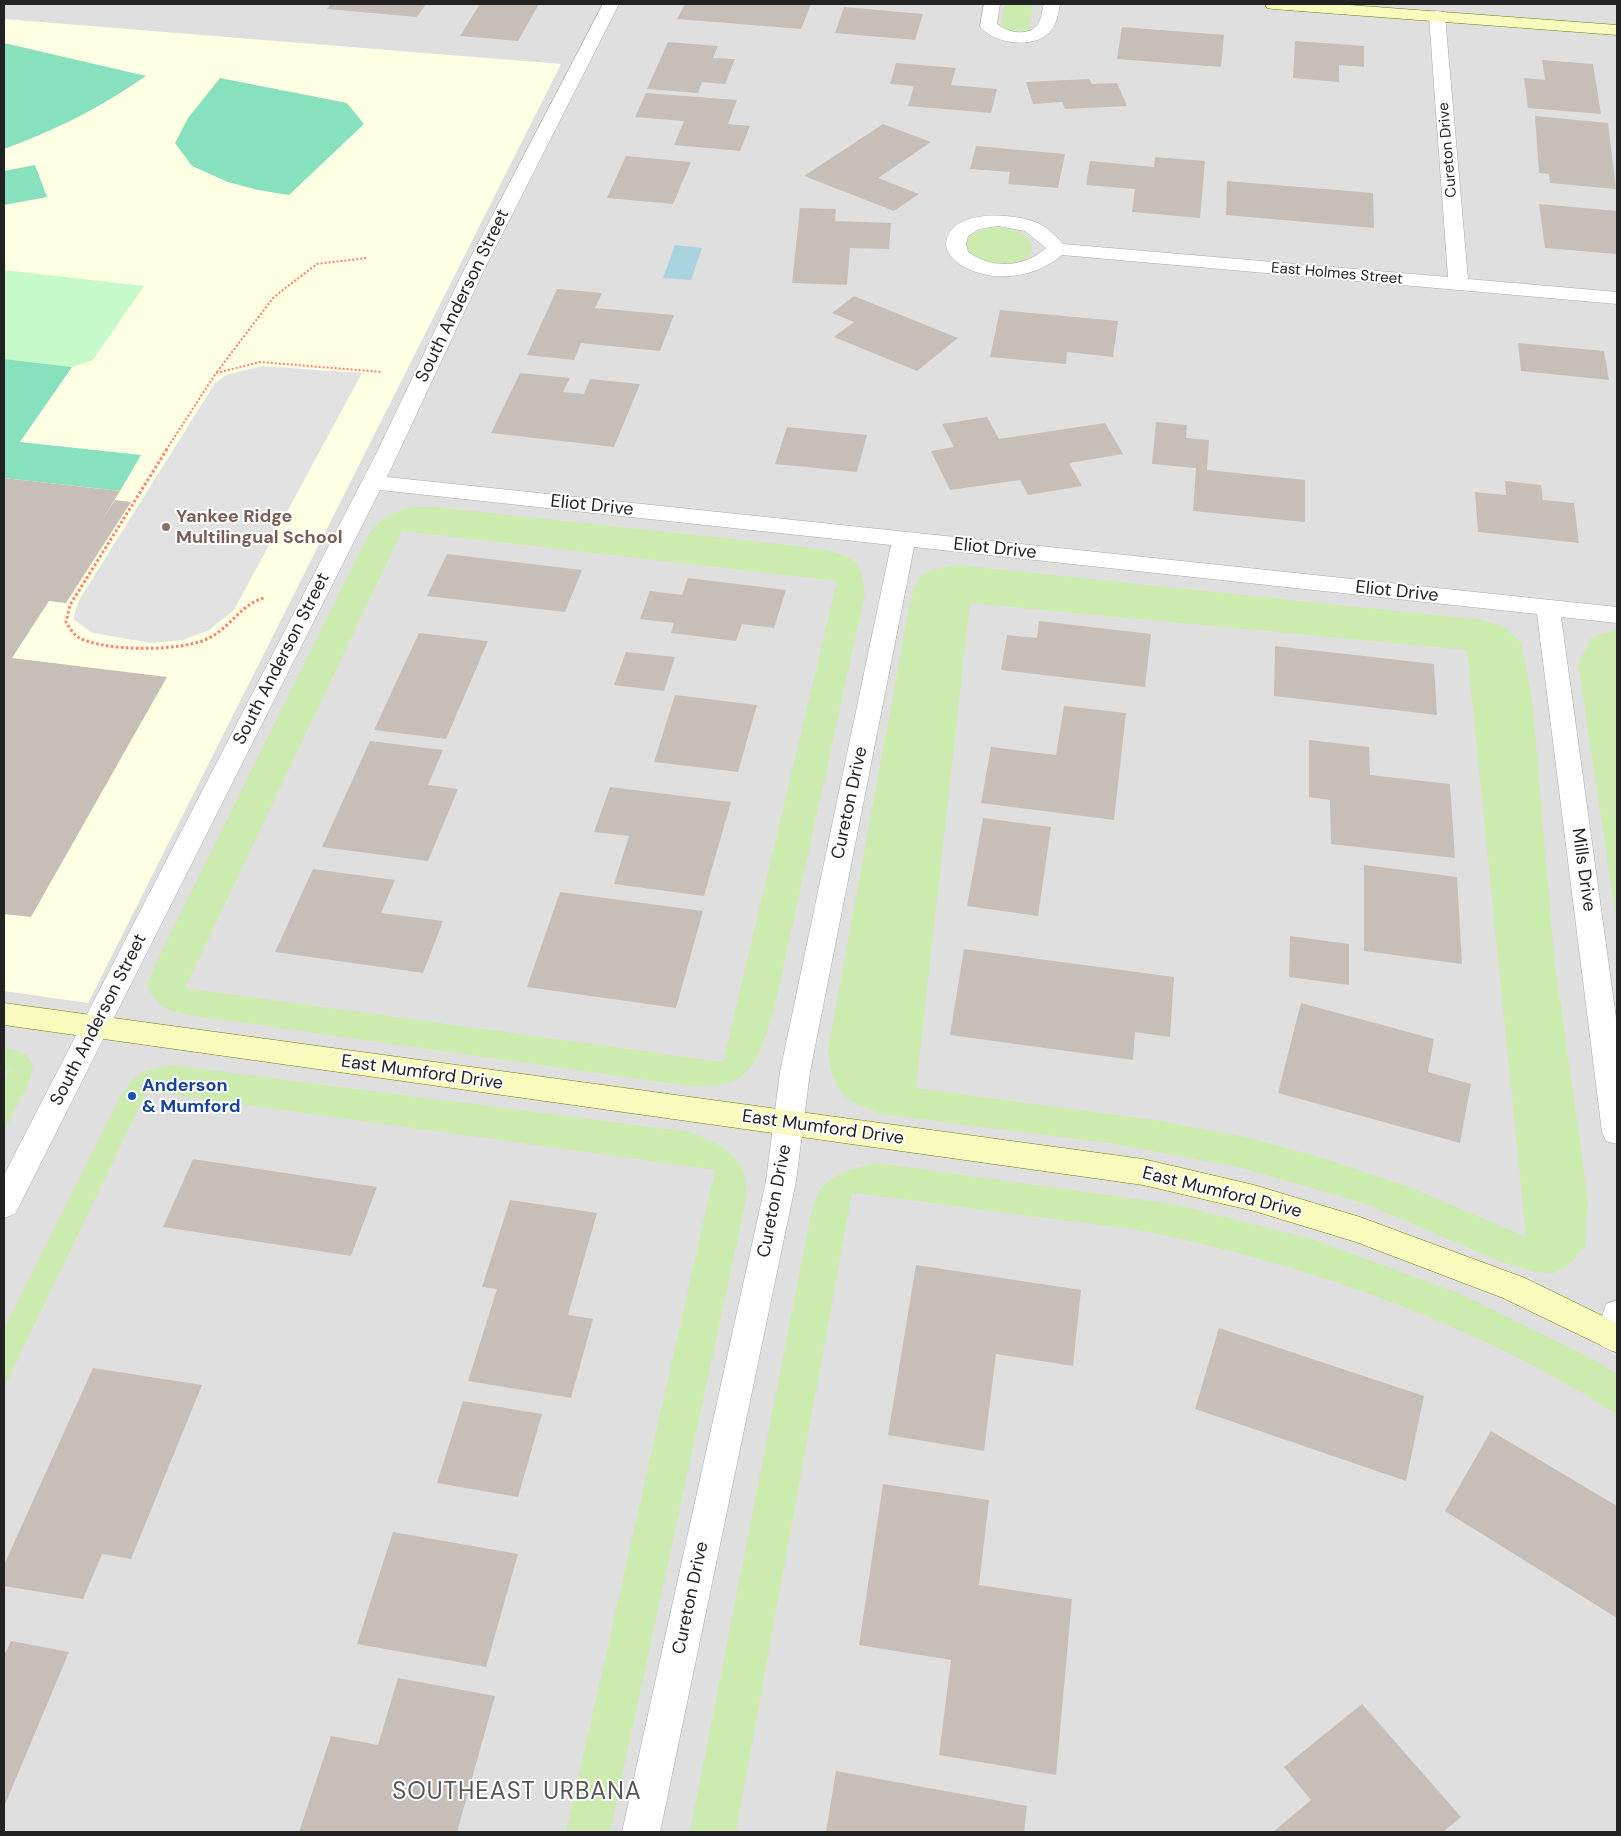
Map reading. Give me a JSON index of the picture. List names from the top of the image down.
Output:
{
  "streets": {
    "street": [
      "Cureton Drive",
      "East Holmes Street",
      "South Anderson Street",
      "Eliot Drive",
      "Mills Drive",
      "East Mumford Drive"
    ]
  },
  "crossings": [
    ["Cureton Drive", "East Holmes Street"],
    ["Cureton Drive", "Eliot Drive"],
    ["Cureton Drive", "East Mumford Drive"],
    ["South Anderson Street", "Eliot Drive"],
    ["South Anderson Street", "East Mumford Drive"],
    ["Eliot Drive", "Mills Drive"]
  ],
  "districts": ["SOUTHEAST URBANA"],
  "places": ["Yankee Ridge Multilingual School", "Anderson & Mumford"]
}
